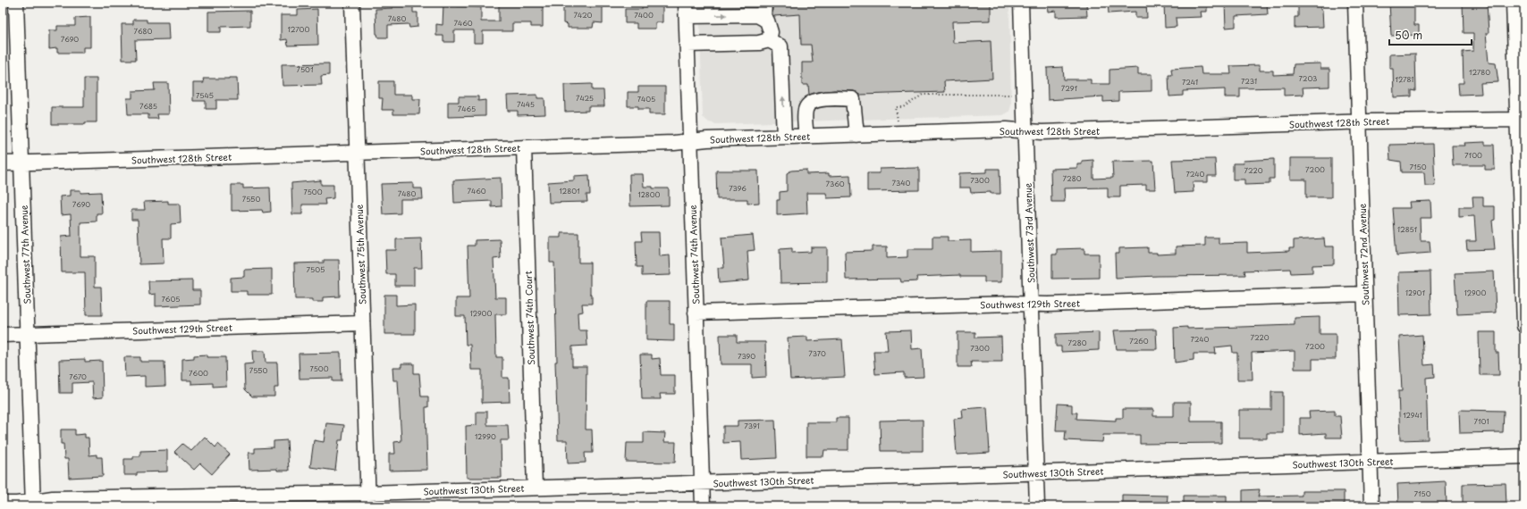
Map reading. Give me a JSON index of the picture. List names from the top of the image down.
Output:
{
  "streets": {
    "street": [
      "Southwest 128th Street",
      "Southwest 73rd Avenue",
      "Southwest 77th Avenue",
      "Southwest 75th Avenue",
      "Southwest 74th Avenue",
      "Southwest 72nd Avenue",
      "Southwest 129th Street",
      "Southwest 74th Court",
      "Southwest 130th Street"
    ]
  },
  "crossings": [
    ["Southwest 128th Street", "Southwest 73rd Avenue"],
    ["Southwest 128th Street", "Southwest 77th Avenue"],
    ["Southwest 128th Street", "Southwest 75th Avenue"],
    ["Southwest 128th Street", "Southwest 74th Avenue"],
    ["Southwest 128th Street", "Southwest 72nd Avenue"],
    ["Southwest 128th Street", "Southwest 74th Court"],
    ["Southwest 73rd Avenue", "Southwest 129th Street"],
    ["Southwest 73rd Avenue", "Southwest 130th Street"],
    ["Southwest 77th Avenue", "Southwest 129th Street"],
    ["Southwest 77th Avenue", "Southwest 130th Street"],
    ["Southwest 75th Avenue", "Southwest 129th Street"],
    ["Southwest 75th Avenue", "Southwest 130th Street"],
    ["Southwest 74th Avenue", "Southwest 129th Street"],
    ["Southwest 74th Avenue", "Southwest 130th Street"],
    ["Southwest 72nd Avenue", "Southwest 129th Street"],
    ["Southwest 72nd Avenue", "Southwest 130th Street"],
    ["Southwest 74th Court", "Southwest 130th Street"]
  ],
  "house_numbers": [
    "7420",
    "7400",
    "7480",
    "7460",
    "12700",
    "7680",
    "7690",
    "7501",
    "12780",
    "7203",
    "12781",
    "7231",
    "7241",
    "7291",
    "7545",
    "7425",
    "7405",
    "7445",
    "7685",
    "7465",
    "7100",
    "7150",
    "7200",
    "7220",
    "7240",
    "7280",
    "7300",
    "7340",
    "7360",
    "7396",
    "7460",
    "12801",
    "7500",
    "7480",
    "12800",
    "7550",
    "7690",
    "12851",
    "7505",
    "12901",
    "12900",
    "7605",
    "12900",
    "7220",
    "7240",
    "7260",
    "7280",
    "7200",
    "7300",
    "7370",
    "7390",
    "7500",
    "7550",
    "7600",
    "7670",
    "12941",
    "7101",
    "7391",
    "12990",
    "7150"
  ],
  "scale_bar": "50 m"
}
